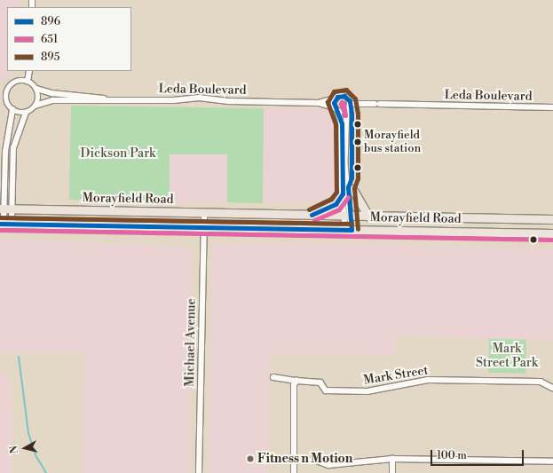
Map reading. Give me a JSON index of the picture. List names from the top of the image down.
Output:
{
  "streets": {
    "main road": ["Morayfield Road"],
    "street": ["Leda Boulevard", "Michael Avenue", "Mark Street"]
  },
  "crossings": [
    ["Morayfield Road", "Michael Avenue"]
  ],
  "parks": ["Dickson Park", "Mark Street Park"],
  "places": ["Morayfield bus station", "Fitness n Motion"],
  "lines": ["transit line 895", "transit line 896", "transit line 651"],
  "legend": ["896", "651", "895"],
  "scale_bar": "100 m",
  "north": "left"
}
